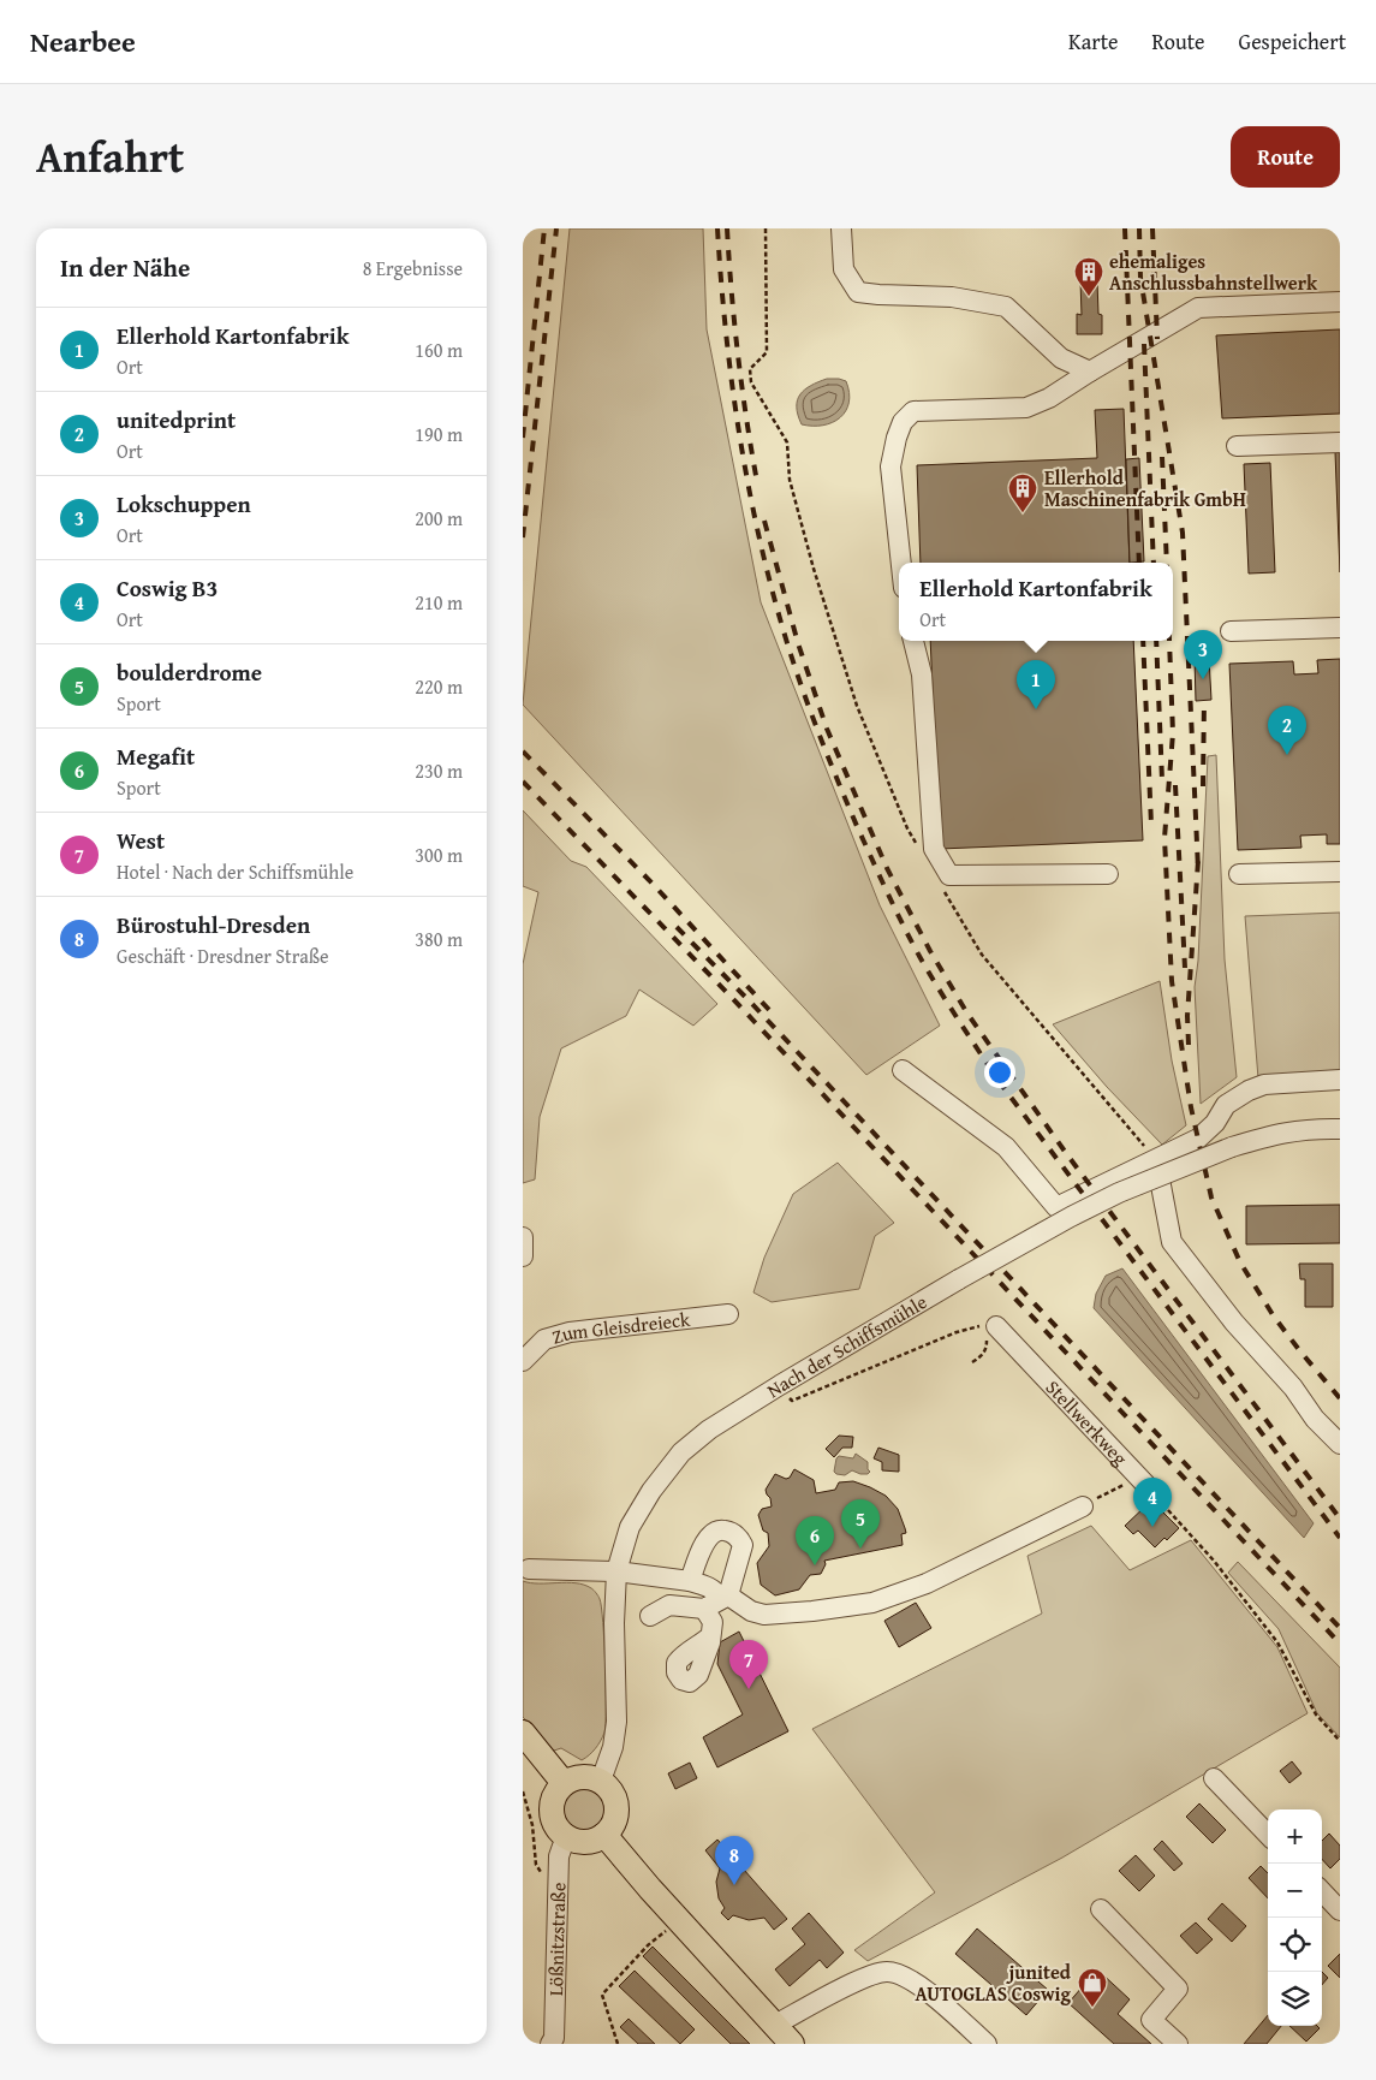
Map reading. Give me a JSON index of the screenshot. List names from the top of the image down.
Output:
{
  "streets": {
    "street": [
      "Zum Gleisdreieck",
      "Nach der Schiffsmühle",
      "Stellwerkweg",
      "Lößnitzstraße"
    ]
  },
  "crossings": [
    ["Nach der Schiffsmühle", "Lößnitzstraße"]
  ],
  "places": {
    "building": ["ehemaliges Anschlussbahnstellwerk", "Ellerhold Maschinenfabrik GmbH"],
    "shop": ["junited AUTOGLAS Coswig"]
  },
  "page": {
    "header": "Nearbee",
    "nav": ["Karte", "Route", "Gespeichert"],
    "title": "Anfahrt",
    "buttons": "Route",
    "heading": ["In der Nähe", "8 Ergebnisse"],
    "list": [
      {
        "mark": "1",
        "name": "Ellerhold Kartonfabrik",
        "note": "Ort",
        "value": "160 m"
      },
      {
        "mark": "2",
        "name": "unitedprint",
        "note": "Ort",
        "value": "190 m"
      },
      {
        "mark": "3",
        "name": "Lokschuppen",
        "note": "Ort",
        "value": "200 m"
      },
      {
        "mark": "4",
        "name": "Coswig B3",
        "note": "Ort",
        "value": "210 m"
      },
      {
        "mark": "5",
        "name": "boulderdrome",
        "note": "Sport",
        "value": "220 m"
      },
      {
        "mark": "6",
        "name": "Megafit",
        "note": "Sport",
        "value": "230 m"
      },
      {
        "mark": "7",
        "name": "West",
        "note": "Hotel · Nach der Schiffsmühle",
        "value": "300 m"
      },
      {
        "mark": "8",
        "name": "Bürostuhl-Dresden",
        "note": "Geschäft · Dresdner Straße",
        "value": "380 m"
      }
    ],
    "popup": ["Ellerhold Kartonfabrik", "Ort"],
    "pins": [
      "3",
      "1",
      "2",
      "4",
      "5",
      "6",
      "7",
      "8"
    ],
    "map_buttons": ["+", "−"]
  }
}
